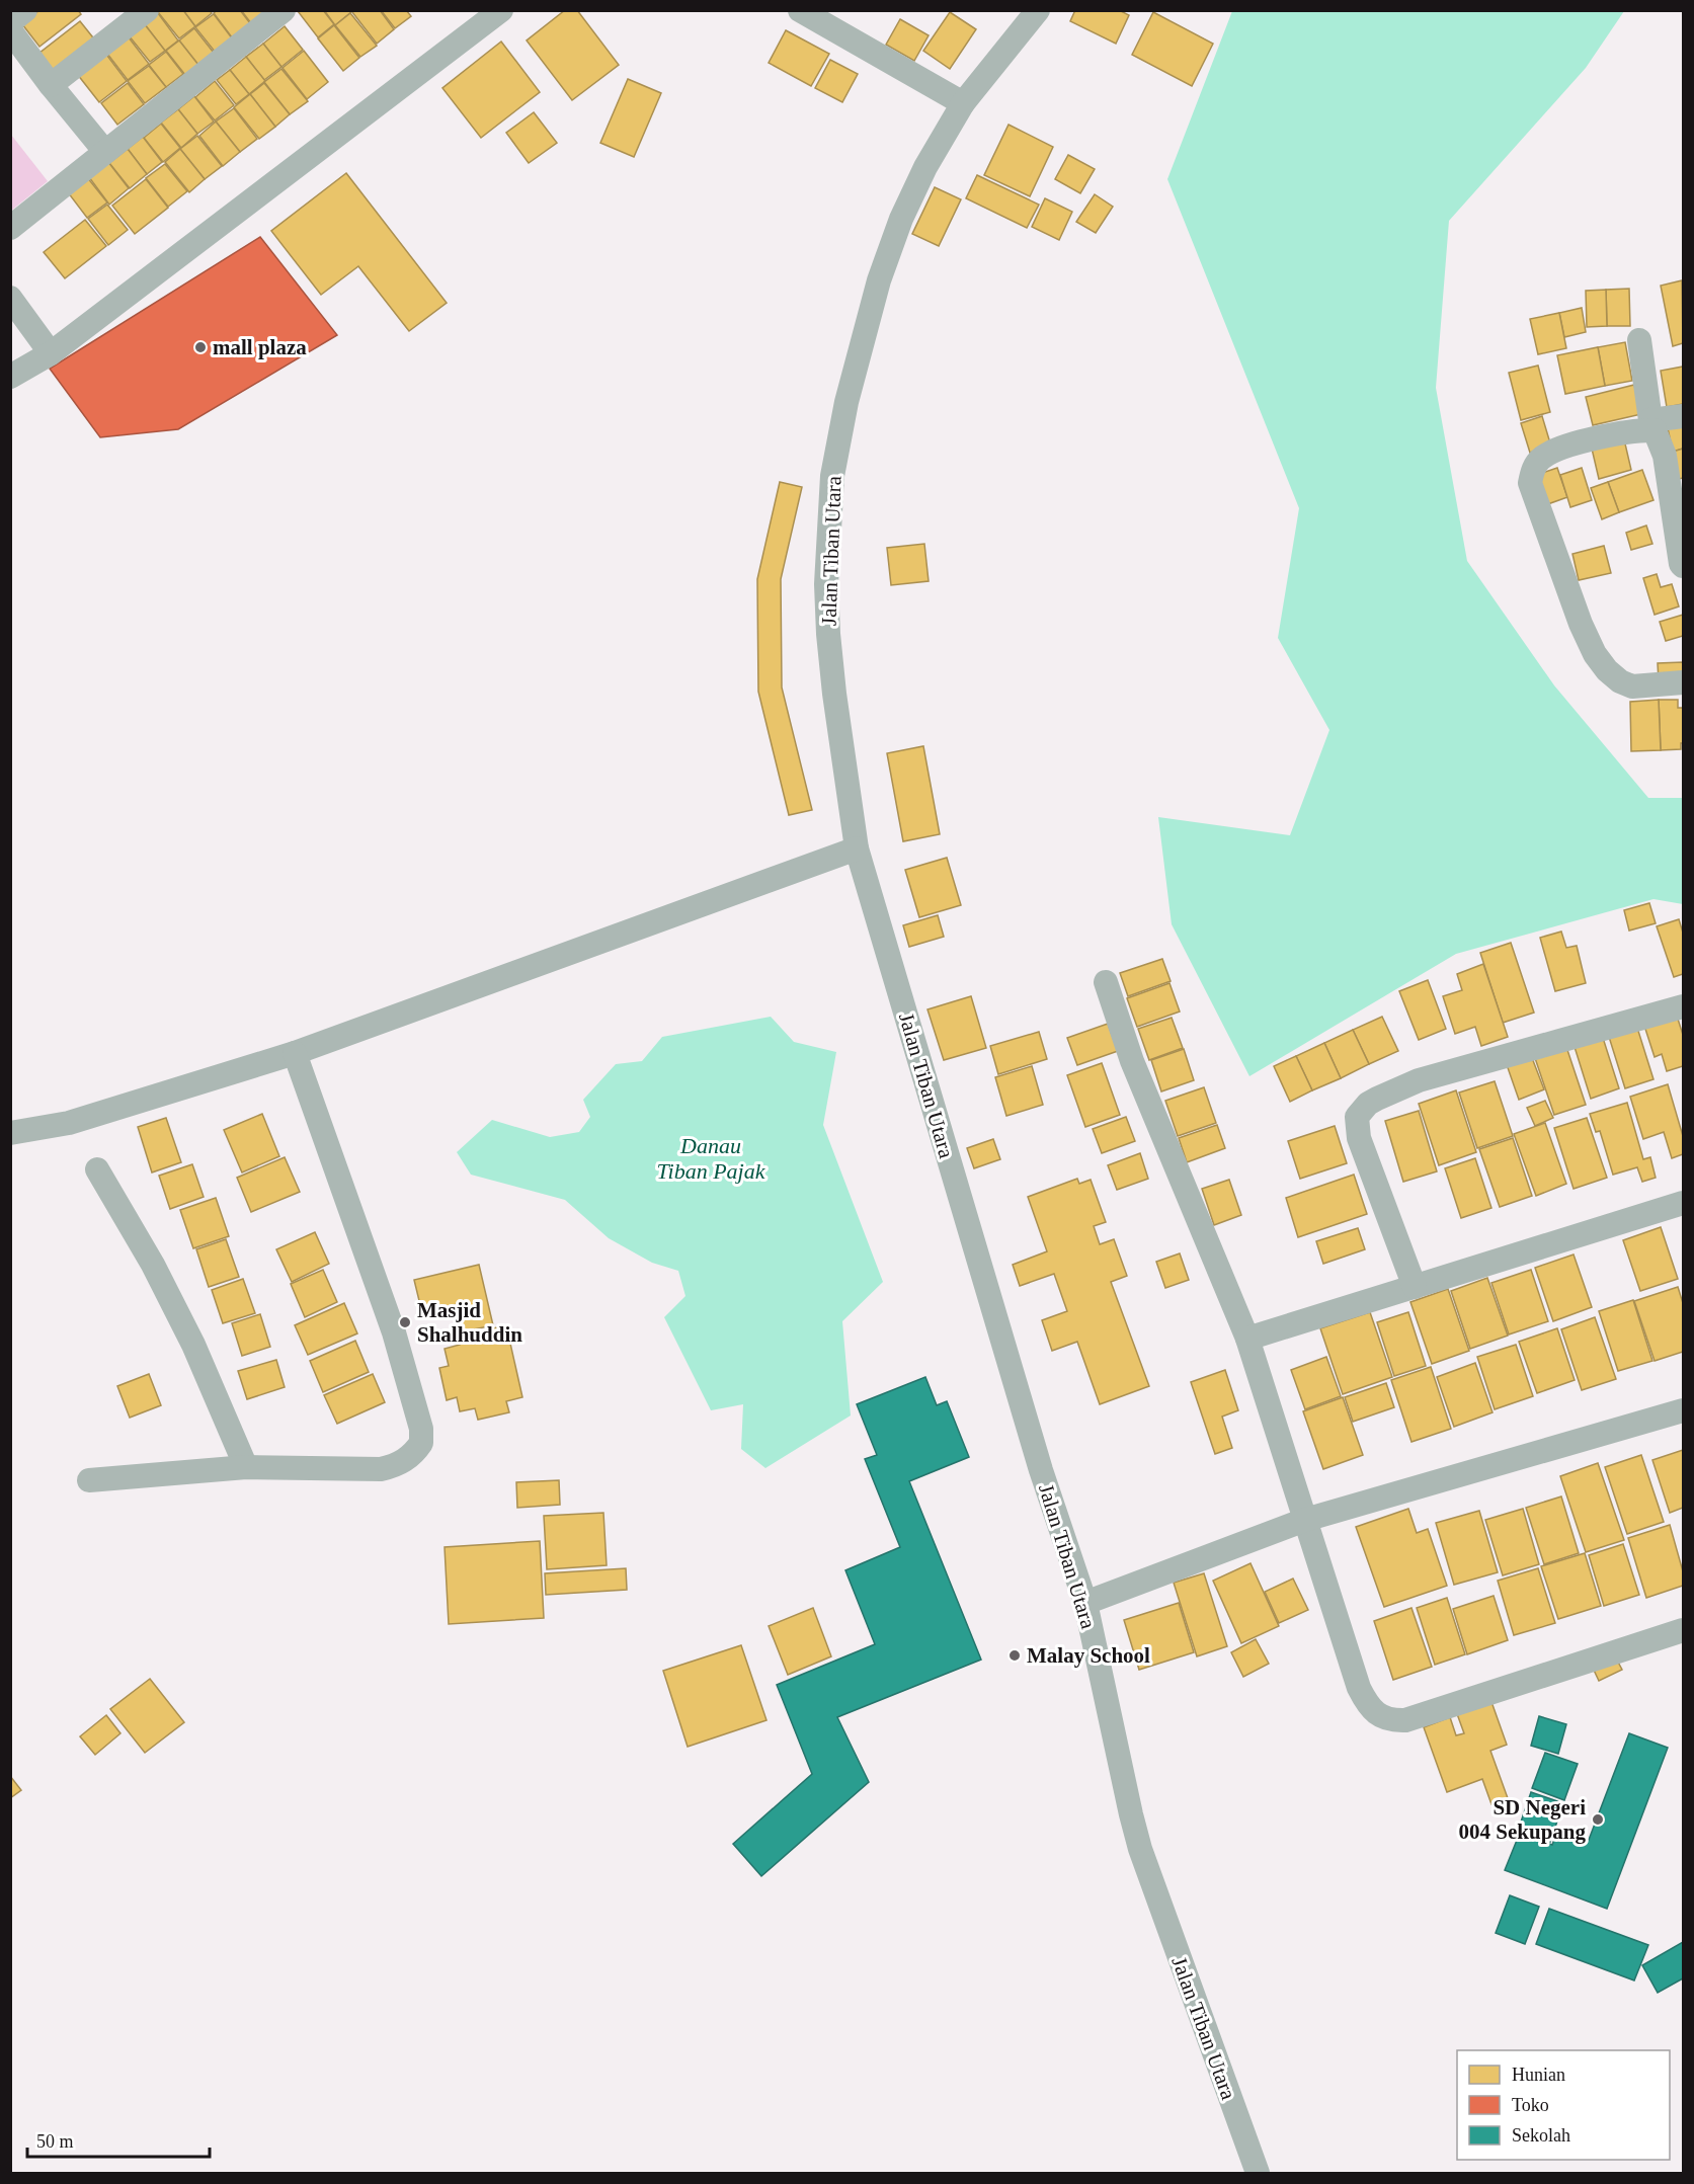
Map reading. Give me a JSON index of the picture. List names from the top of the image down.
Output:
{
  "streets": {
    "street": ["Jalan Tiban Utara"]
  },
  "water": ["Danau Tiban Pajak"],
  "places": [
    "mall plaza",
    "Masjid Shalhuddin",
    "Malay School",
    "SD Negeri 004 Sekupang"
  ],
  "legend": ["Hunian", "Toko", "Sekolah"],
  "scale_bar": "50 m"
}
